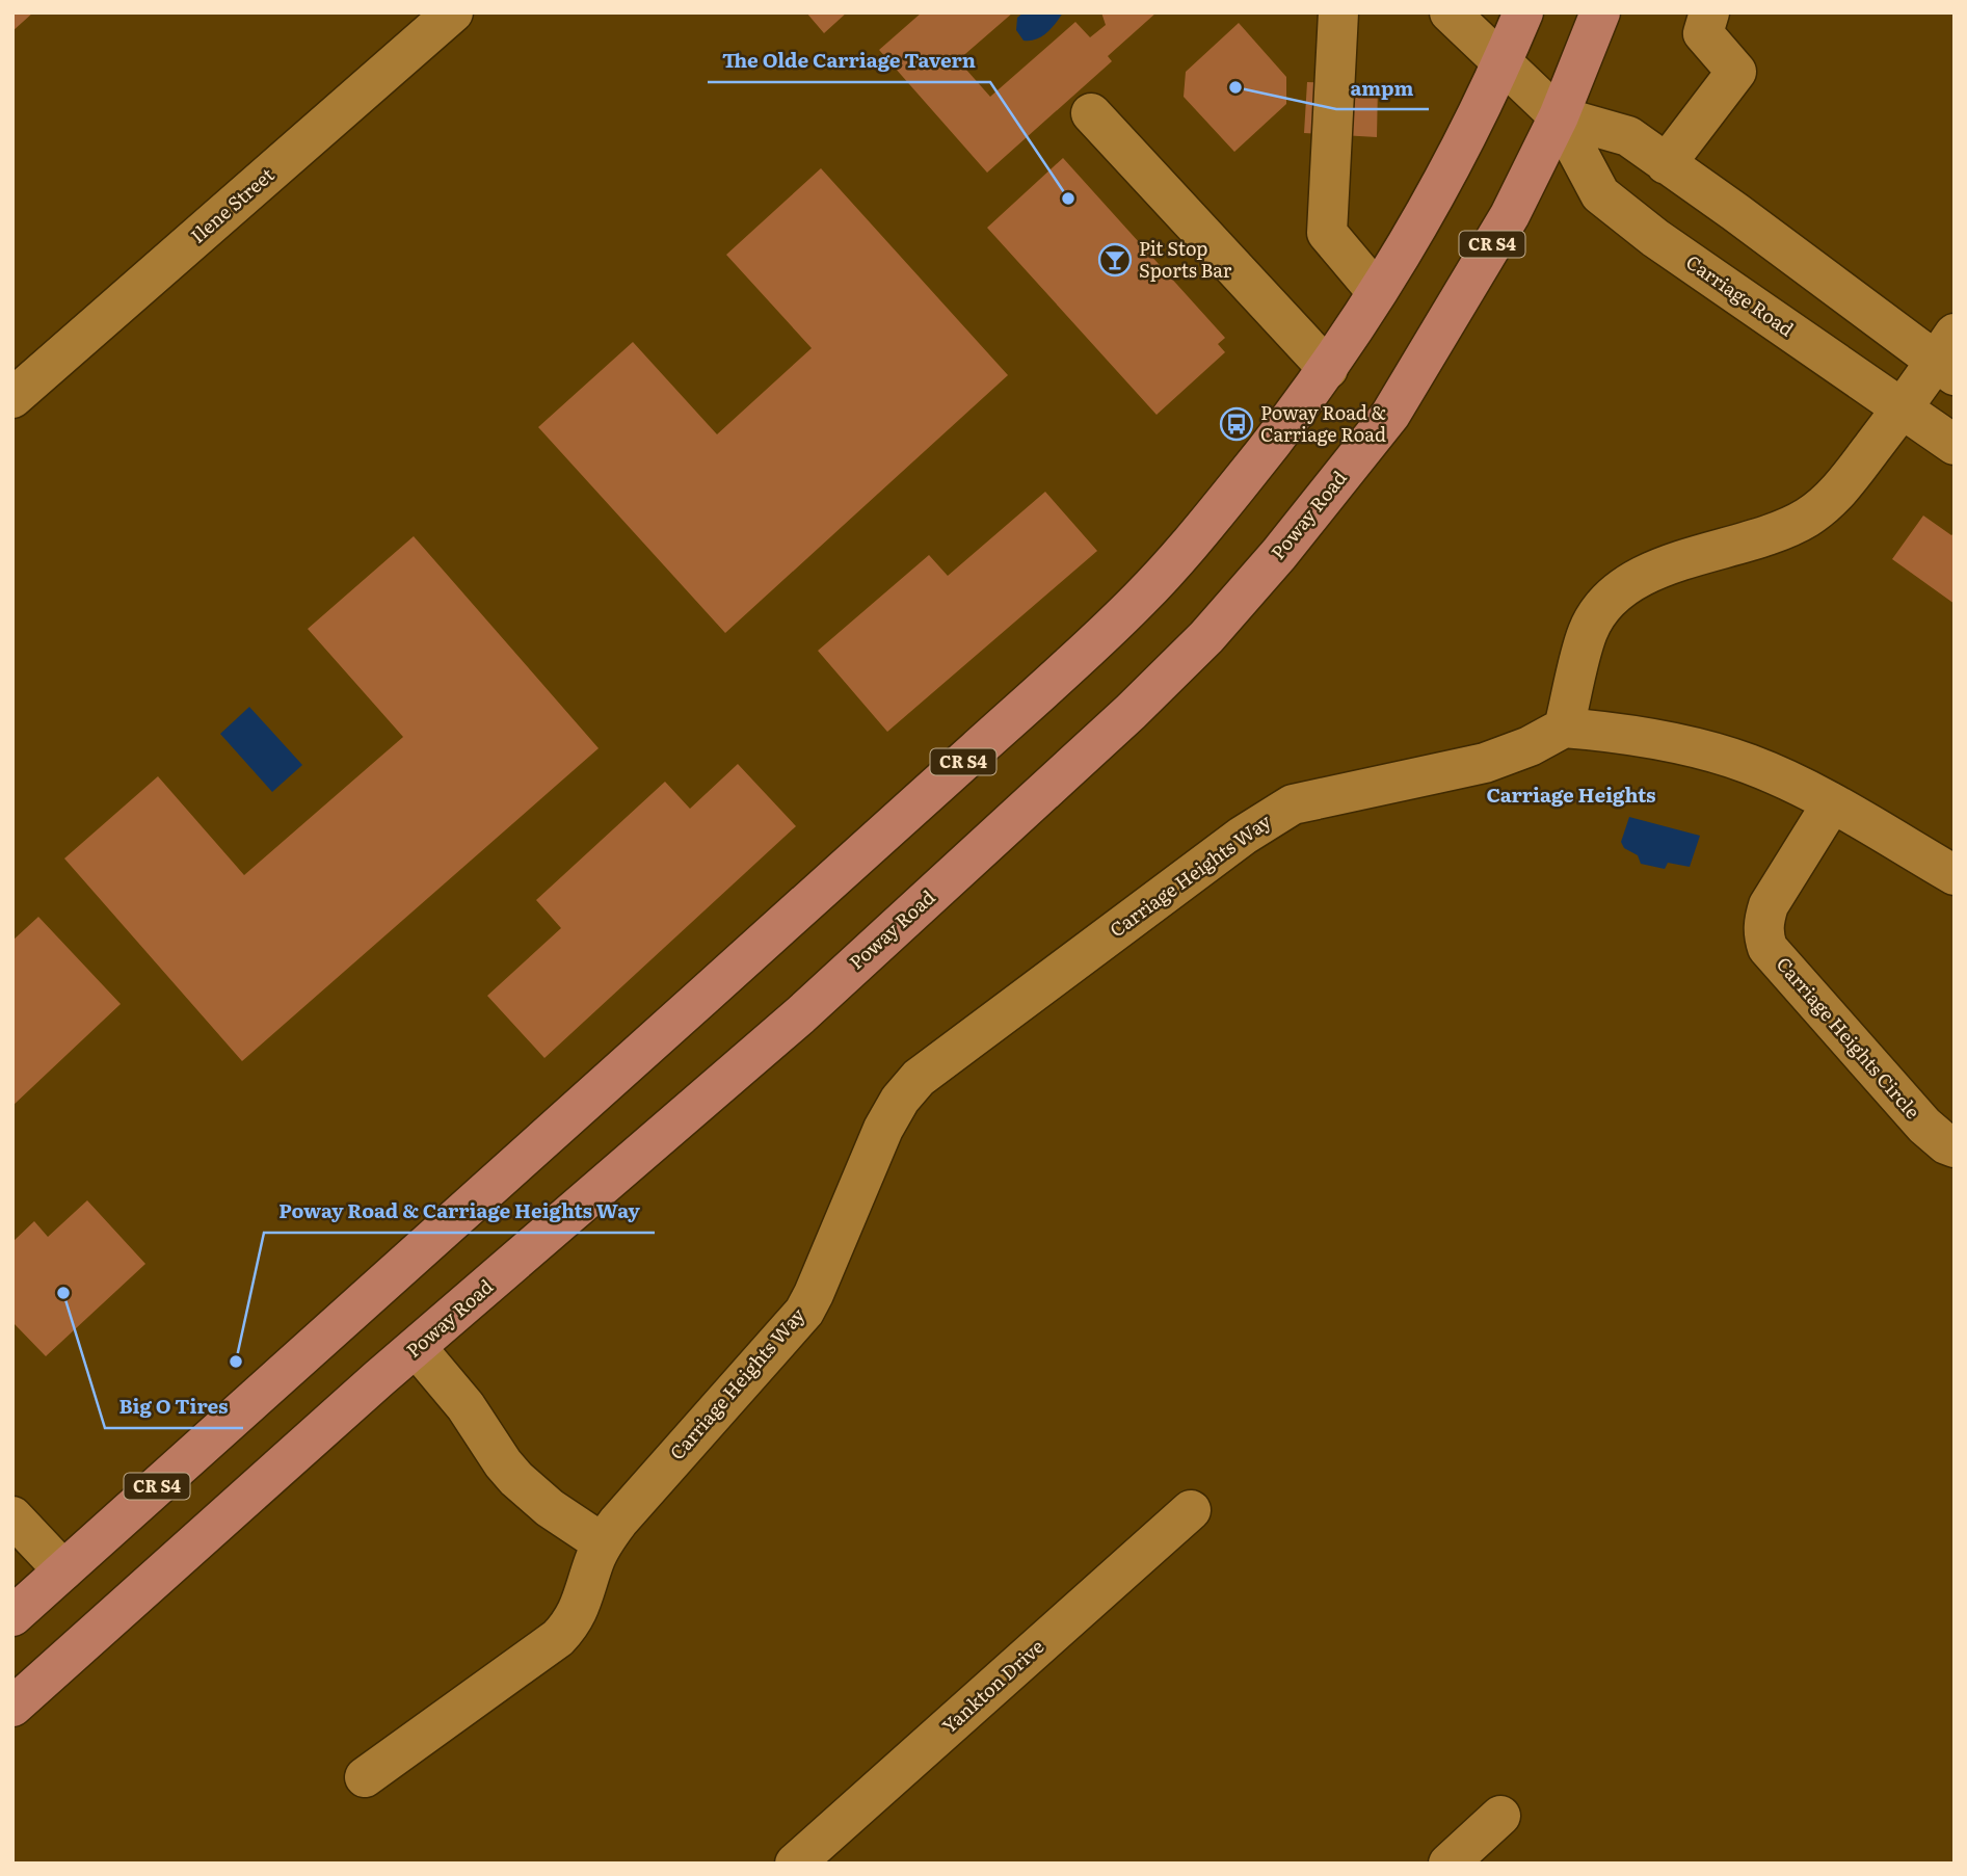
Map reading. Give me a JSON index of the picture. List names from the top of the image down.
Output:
{
  "streets": {
    "main road": ["CR S4", "Poway Road"],
    "street": [
      "Ilene Street",
      "Carriage Road",
      "Carriage Heights Way",
      "Carriage Heights Circle",
      "Yankton Drive"
    ]
  },
  "crossings": [
    ["CR S4", "Carriage Road"],
    ["Carriage Road", "Poway Road"]
  ],
  "districts": ["Carriage Heights"],
  "places": {
    "other": [
      "ampm",
      "The Olde Carriage Tavern",
      "Big O Tires",
      "Poway Road & Carriage Heights Way"
    ],
    "bar": ["Pit Stop Sports Bar"],
    "bus stop": ["Poway Road & Carriage Road"]
  }
}
